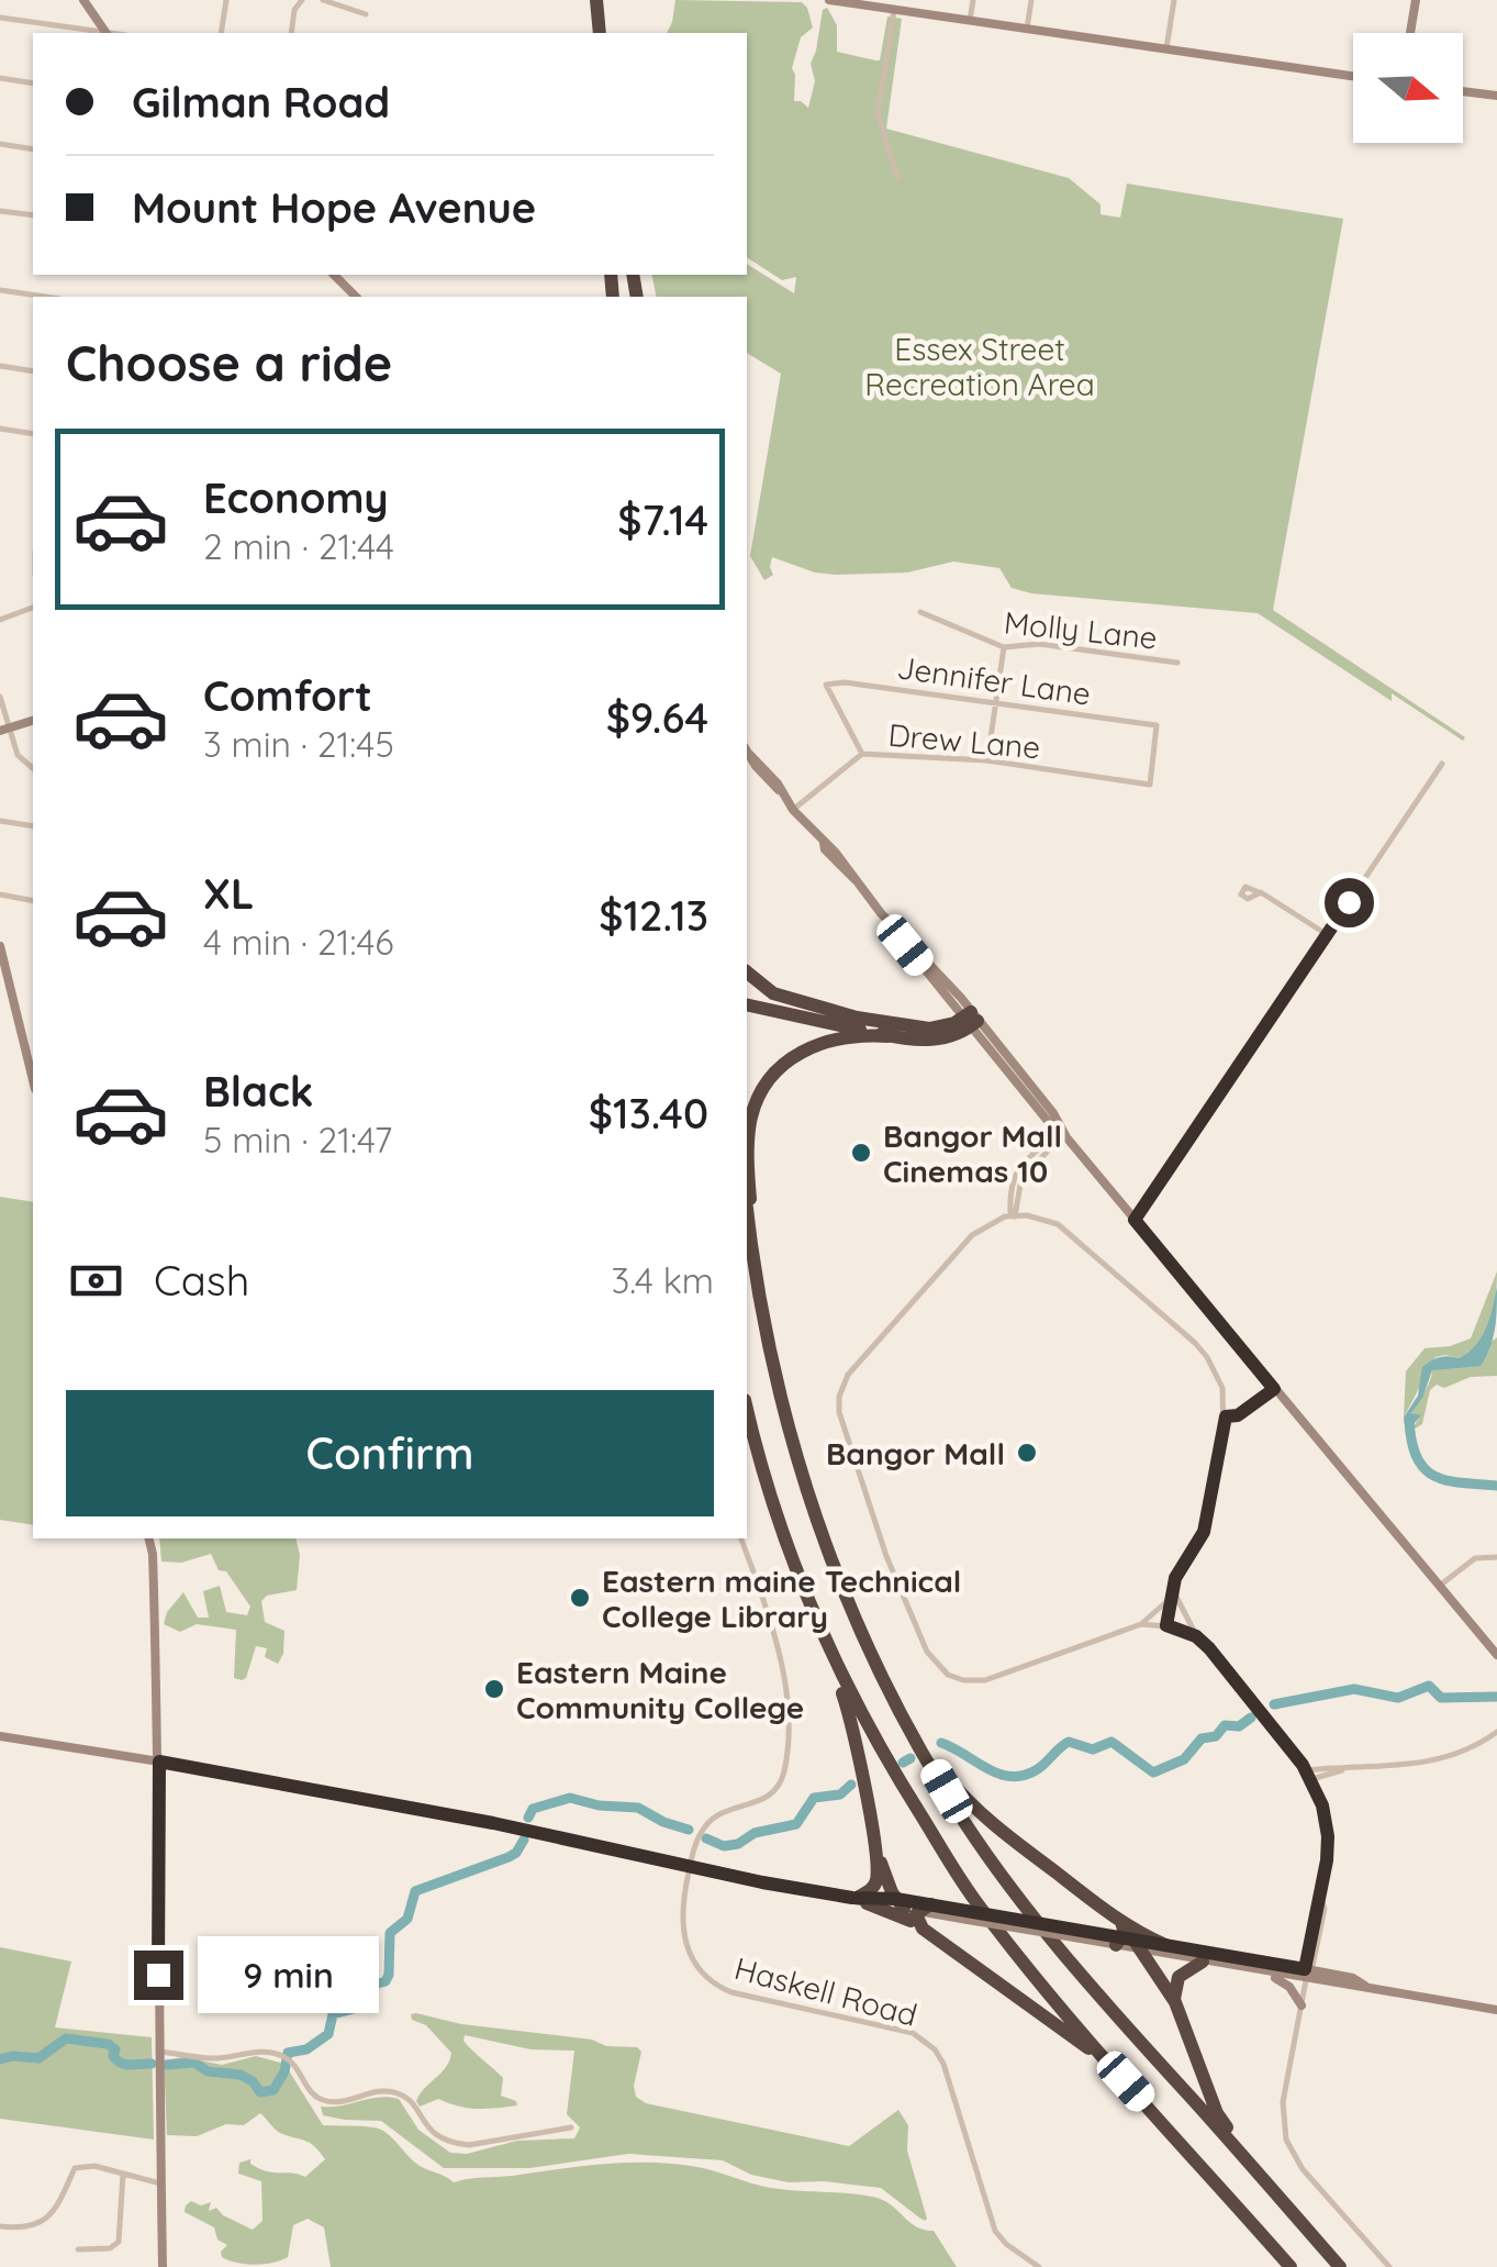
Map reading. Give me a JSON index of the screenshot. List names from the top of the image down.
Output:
{
  "streets": {
    "street": [
      "Molly Lane",
      "Jennifer Lane",
      "Drew Lane",
      "Haskell Road"
    ]
  },
  "crossings": [
    ["Jennifer Lane", "Drew Lane"]
  ],
  "parks": ["Essex Street Recreation Area"],
  "places": [
    "Bangor Mall Cinemas 10",
    "Bangor Mall",
    "Eastern maine Technical College Library",
    "Eastern Maine Community College"
  ],
  "north": "right",
  "page": {
    "banner": ["Gilman Road", "Mount Hope Avenue"],
    "heading": "Choose a ride",
    "list": [
      {
        "name": "Economy",
        "note": "2 min · 21:44",
        "value": "$7.14"
      },
      {
        "name": "Comfort",
        "note": "3 min · 21:45",
        "value": "$9.64"
      },
      {
        "name": "XL",
        "note": "4 min · 21:46",
        "value": "$12.13"
      },
      {
        "name": "Black",
        "note": "5 min · 21:47",
        "value": "$13.40"
      }
    ],
    "pay": ["Cash", "3.4 km"],
    "buttons": "Confirm",
    "bubble": "9 min"
  }
}
